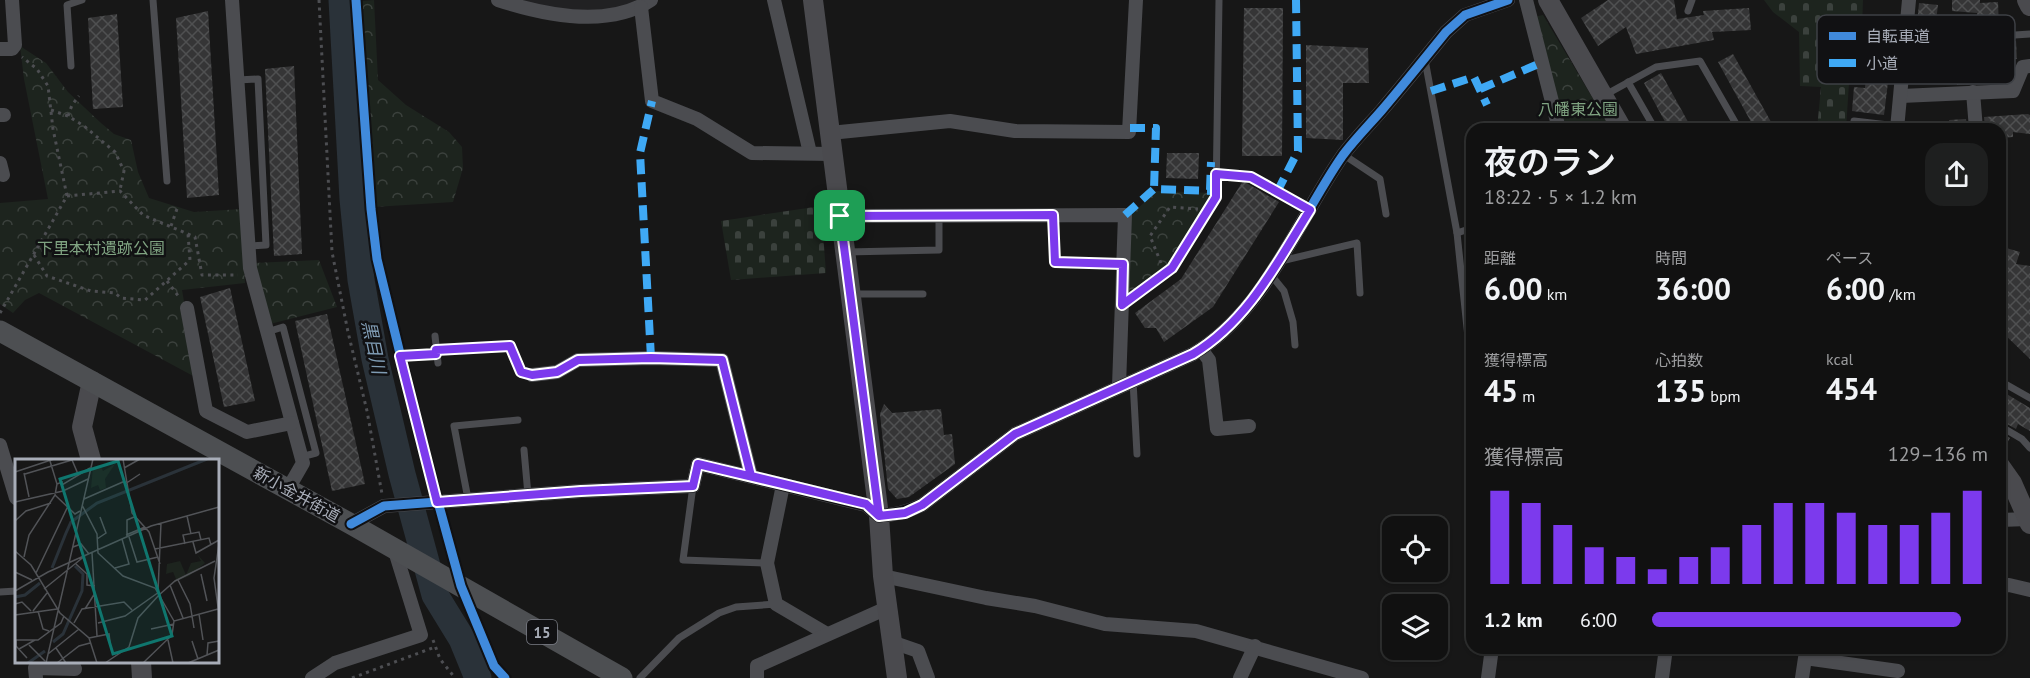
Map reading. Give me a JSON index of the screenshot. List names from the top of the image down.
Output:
{
  "streets": {
    "main road": ["新小金井街道", "15"]
  },
  "water": ["黒目川"],
  "parks": ["八幡東公園", "下里本村遺跡公園"],
  "legend": ["自転車道", "小道"],
  "page": {
    "heading": ["夜のラン", "18:22 · 5 × 1.2 km"],
    "stats": [
      ["距離", "6.00 km"],
      ["時間", "36:00"],
      ["ペース", "6:00 /km"],
      ["獲得標高", "45 m"],
      ["心拍数", "135 bpm"],
      ["kcal", "454"]
    ],
    "chart": ["獲得標高", "129–136 m"],
    "list": [
      {
        "name": "1.2 km",
        "note": "6:00"
      }
    ]
  }
}
